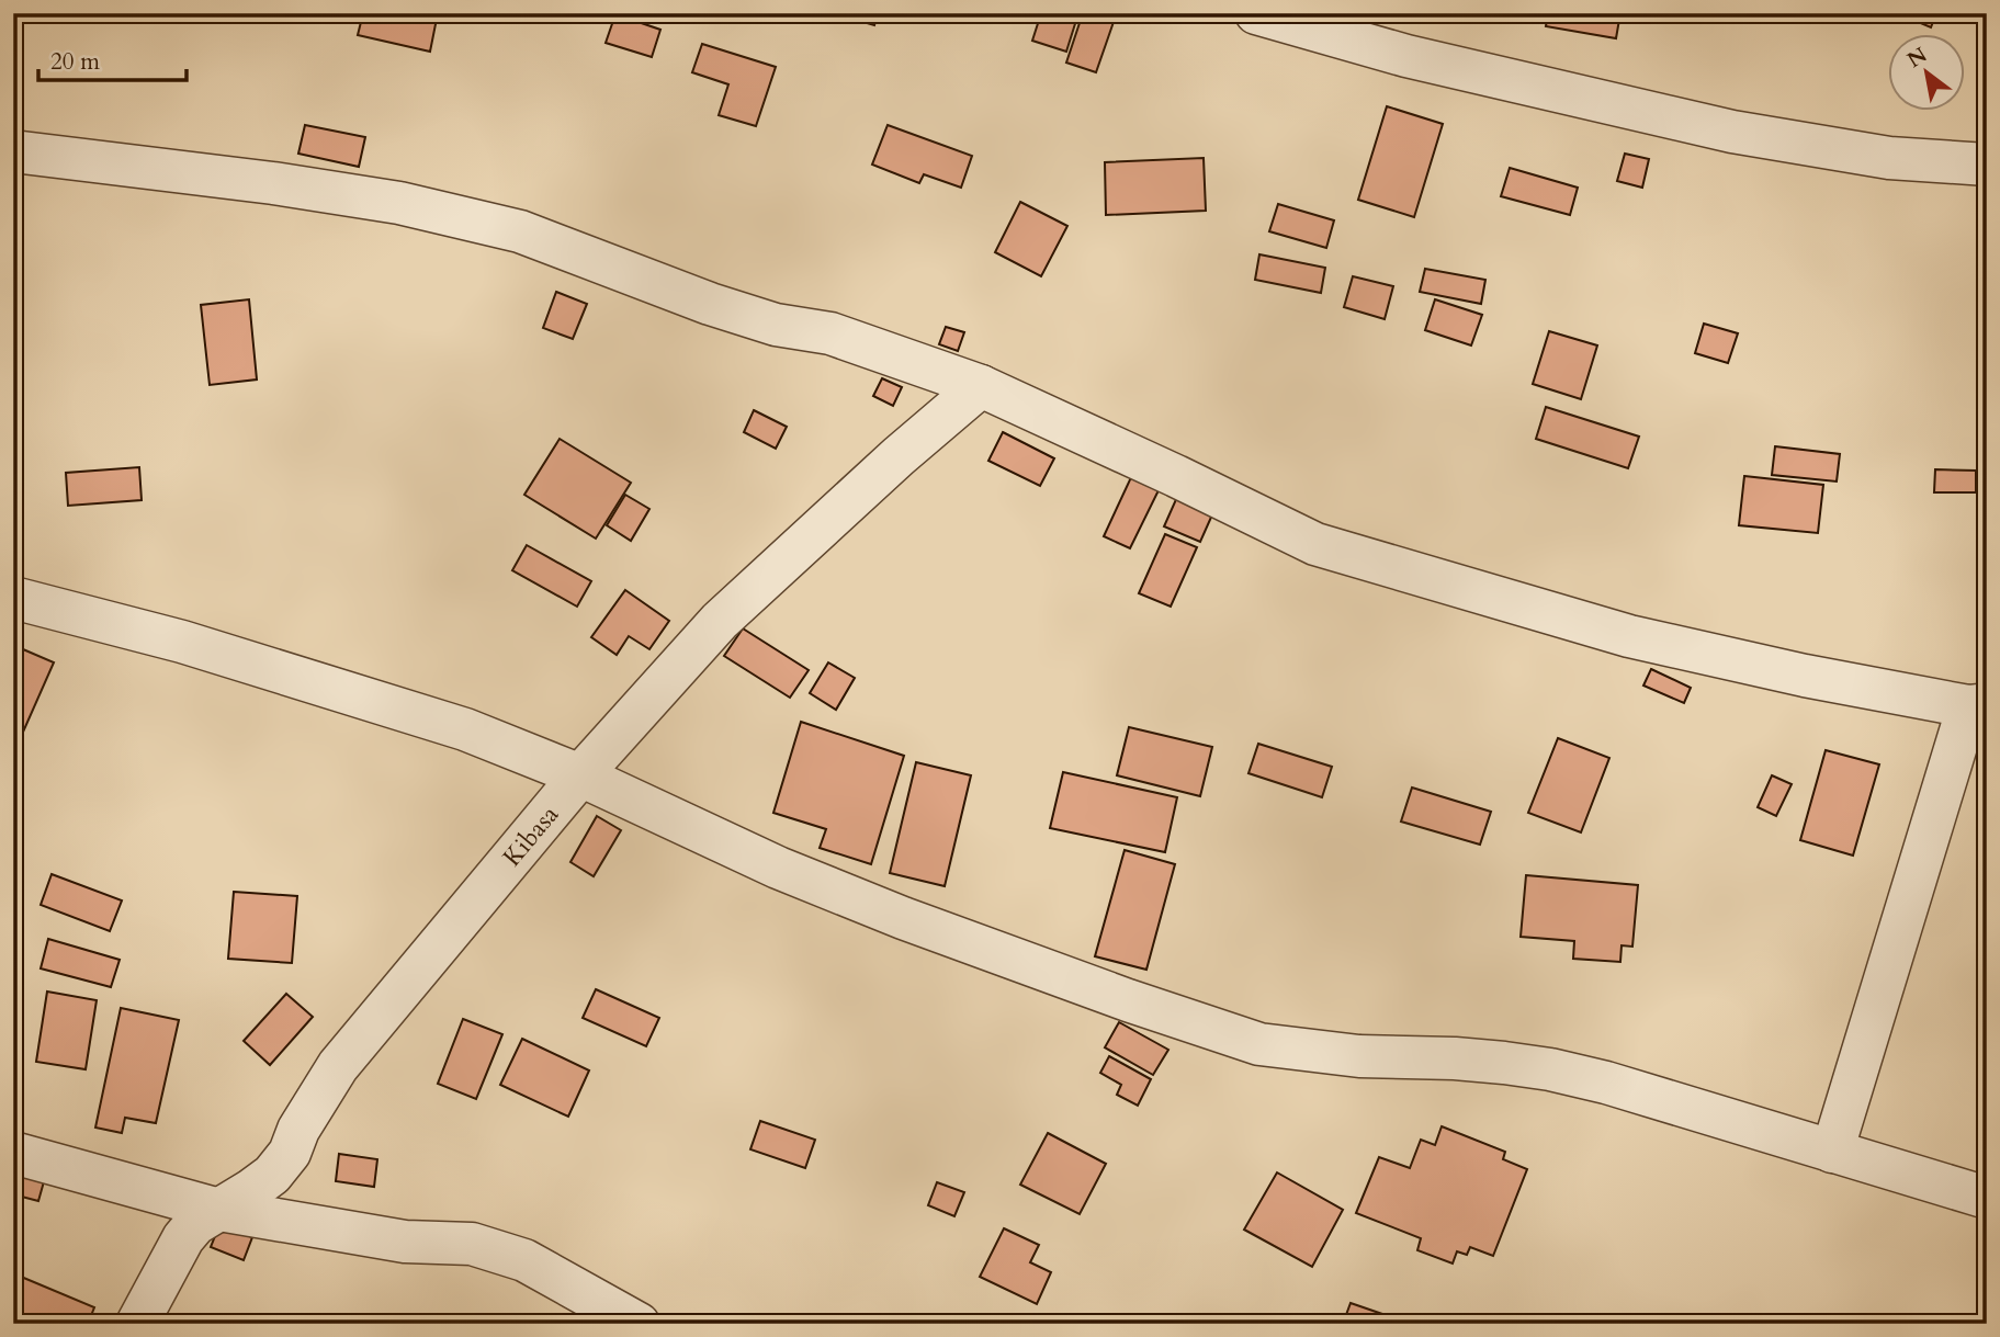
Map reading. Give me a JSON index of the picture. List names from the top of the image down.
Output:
{
  "streets": {
    "street": ["Kibasa"]
  },
  "scale_bar": "20 m",
  "north": "top left"
}
